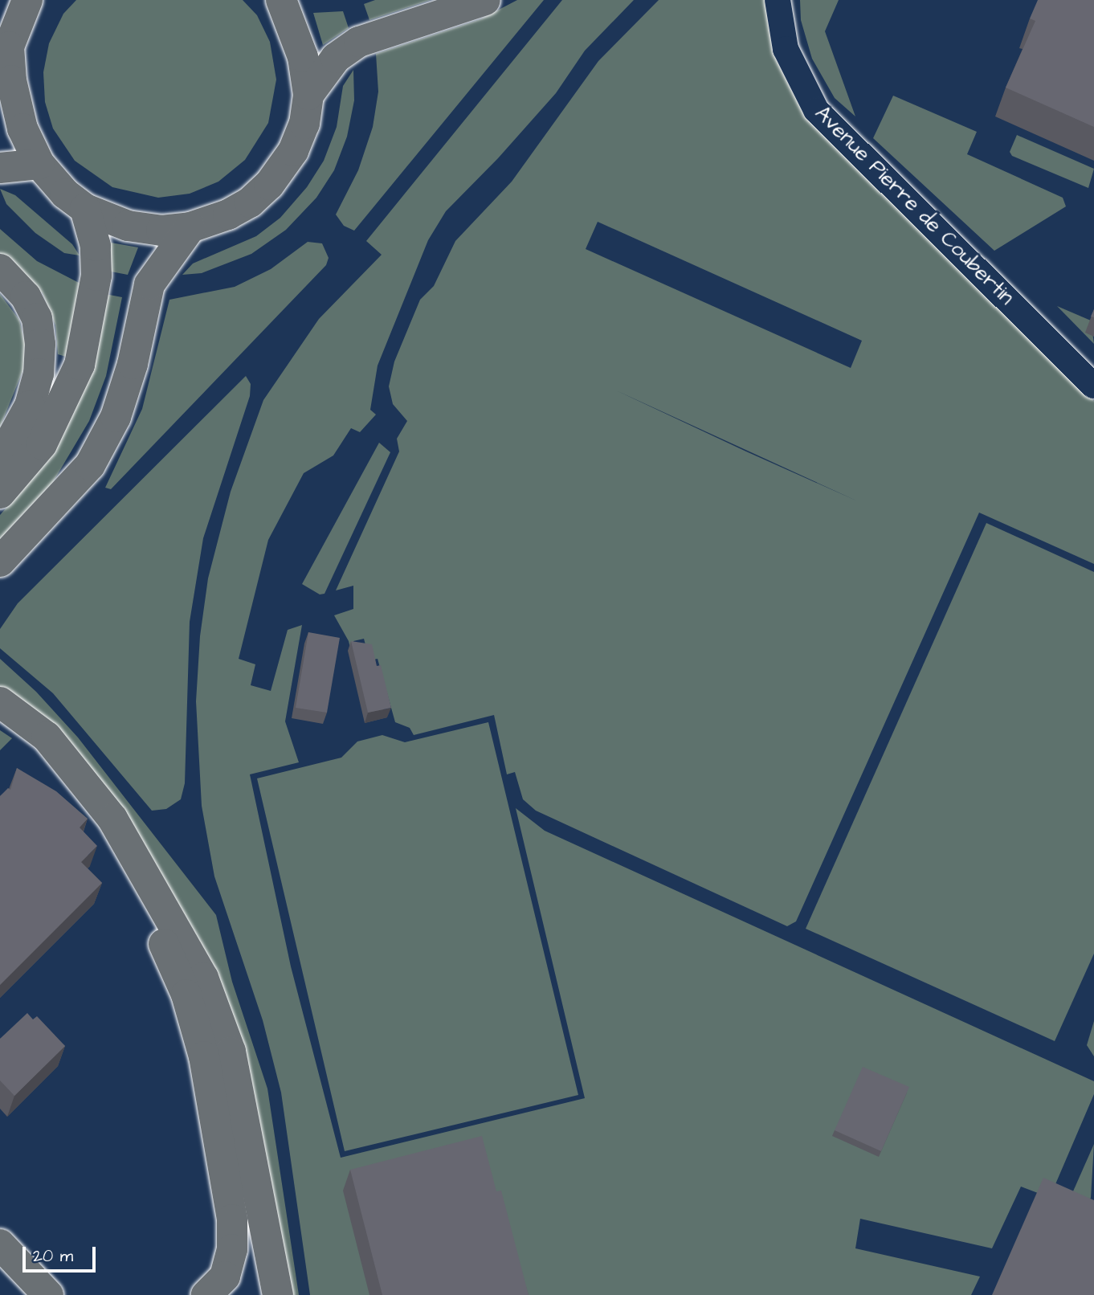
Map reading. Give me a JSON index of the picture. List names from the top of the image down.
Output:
{
  "streets": {
    "street": ["Avenue Pierre de Coubertin"]
  },
  "scale_bar": "20 m"
}
